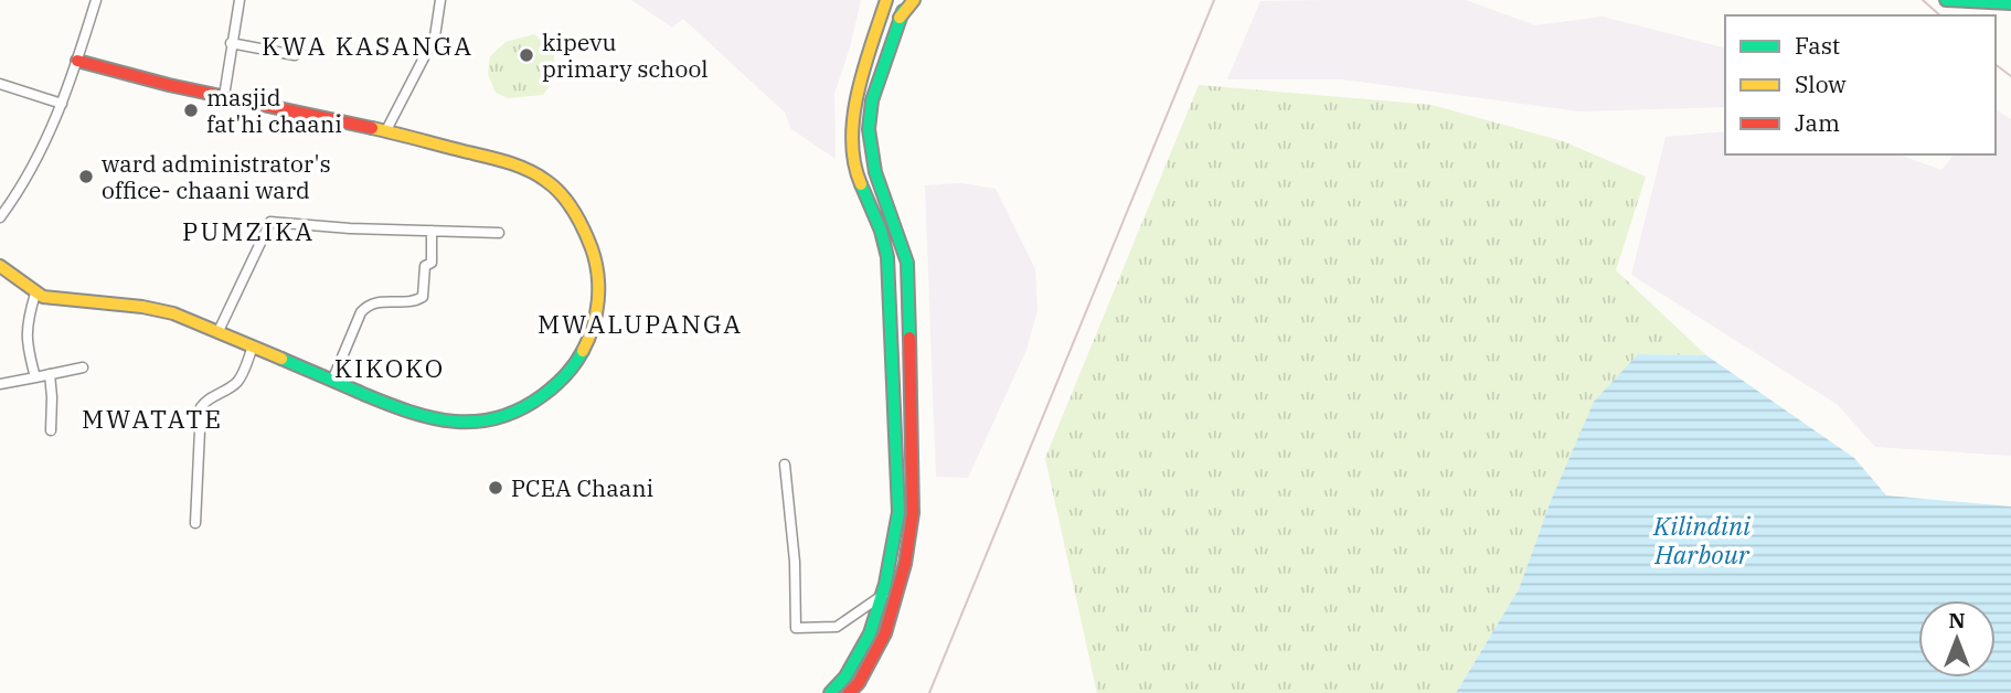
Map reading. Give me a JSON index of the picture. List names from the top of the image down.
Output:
{
  "districts": [
    "KWA KASANGA",
    "PUMZIKA",
    "MWALUPANGA",
    "KIKOKO",
    "MWATATE"
  ],
  "water": ["Kilindini Harbour"],
  "places": [
    "kipevu primary school",
    "masjid fat'hi chaani",
    "ward administrator's office- chaani ward",
    "PCEA Chaani"
  ],
  "legend": ["Fast", "Slow", "Jam"],
  "north": "top"
}
